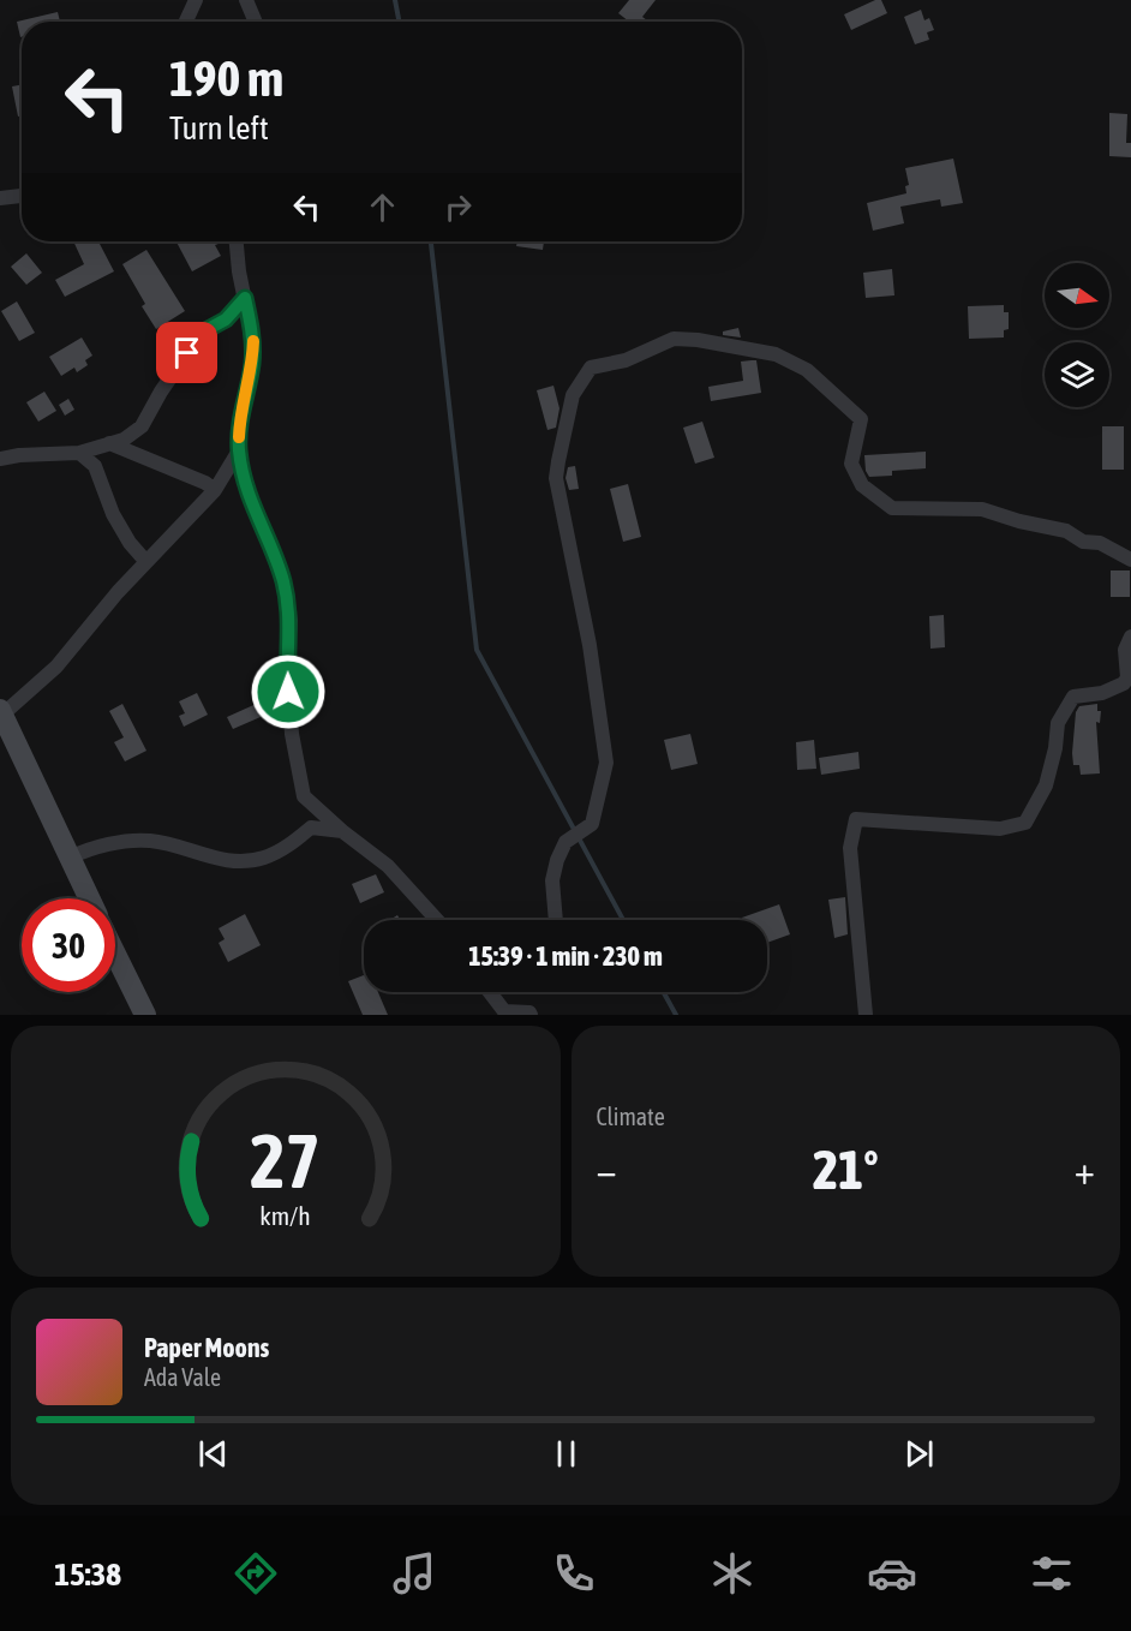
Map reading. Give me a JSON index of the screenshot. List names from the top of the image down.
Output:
{
  "north": "right",
  "page": {
    "turn": ["190 m", "Turn left"],
    "limit": "30",
    "trip": "15:39 · 1 min · 230 m",
    "tile": "Climate",
    "heat": ["−", "21°", "+"],
    "song": ["Paper Moons", "Ada Vale"],
    "tabs": "15:38",
    "gauge": ["27", "km/h"]
  }
}
